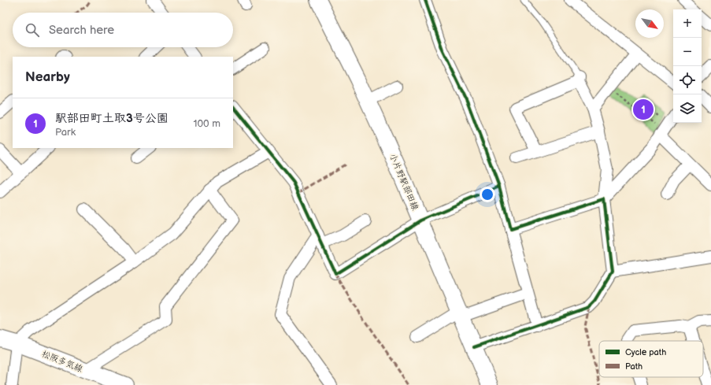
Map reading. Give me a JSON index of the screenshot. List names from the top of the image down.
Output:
{
  "streets": {
    "main road": ["小片野駅部田線", "松阪多気線"]
  },
  "legend": ["Cycle path", "Path"],
  "north": "bottom right",
  "page": {
    "map_buttons": ["+", "−"],
    "search": "Search here",
    "heading": "Nearby",
    "pins": "1",
    "list": [
      {
        "mark": "1",
        "name": "駅部田町土取3号公園",
        "note": "Park",
        "value": "100 m"
      }
    ]
  }
}
